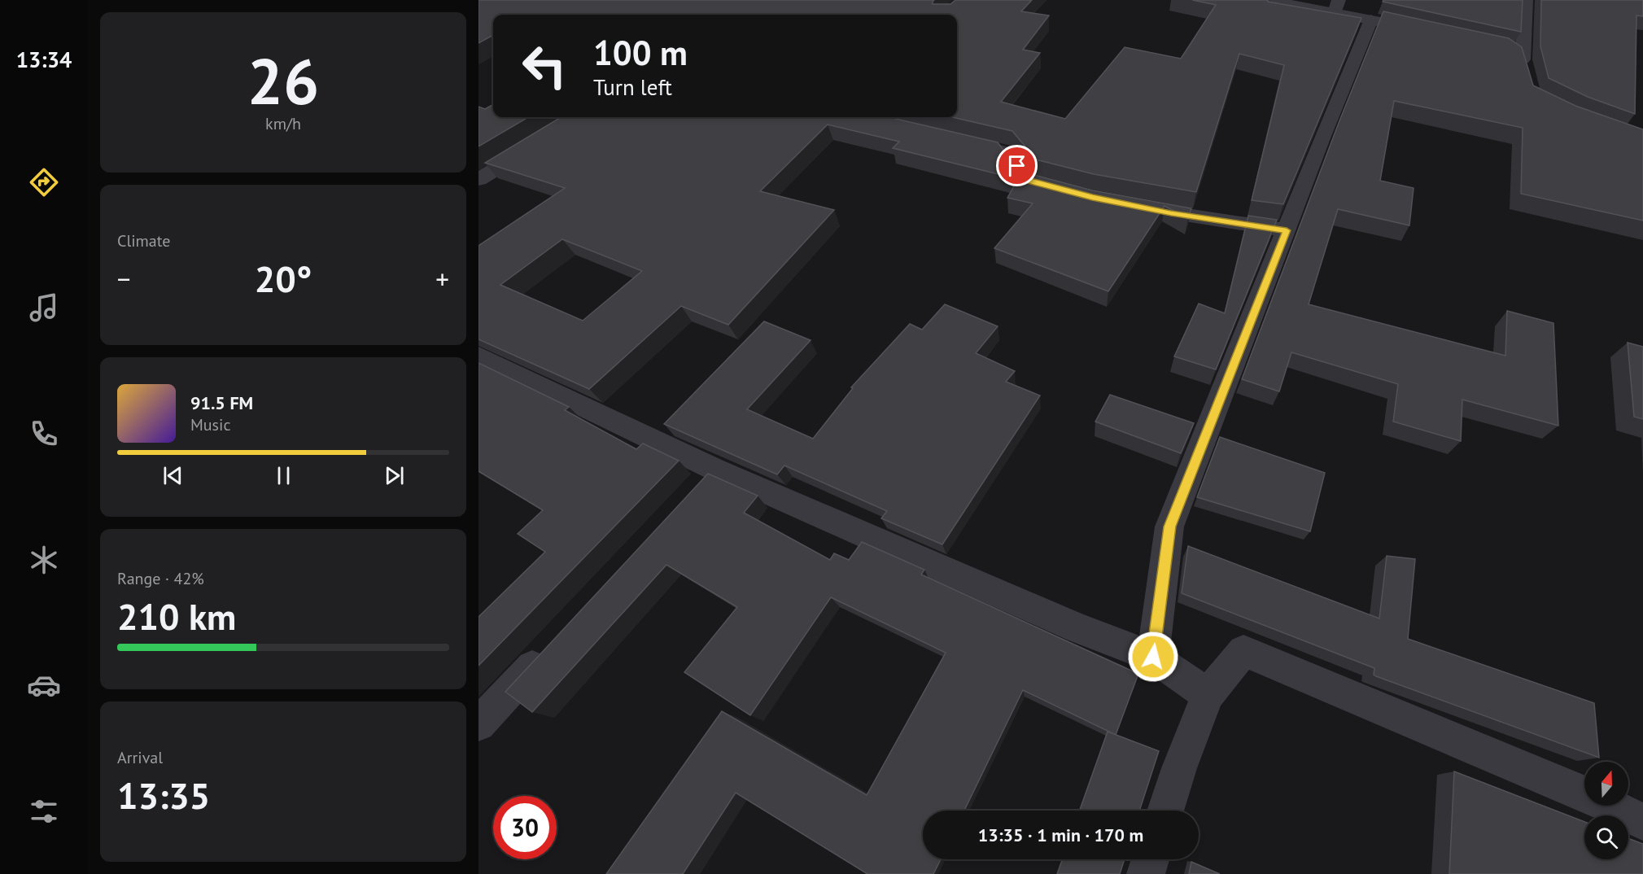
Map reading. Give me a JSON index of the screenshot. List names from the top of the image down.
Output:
{
  "north": "top",
  "page": {
    "tabs": "13:34",
    "tile": [
      ["26", "km/h"],
      "Climate",
      ["Range · 42%", "210 km"],
      ["Arrival", "13:35"]
    ],
    "turn": ["100 m", "Turn left"],
    "heat": ["−", "20°", "+"],
    "song": ["91.5 FM", "Music"],
    "limit": "30",
    "trip": "13:35 · 1 min · 170 m"
  }
}
